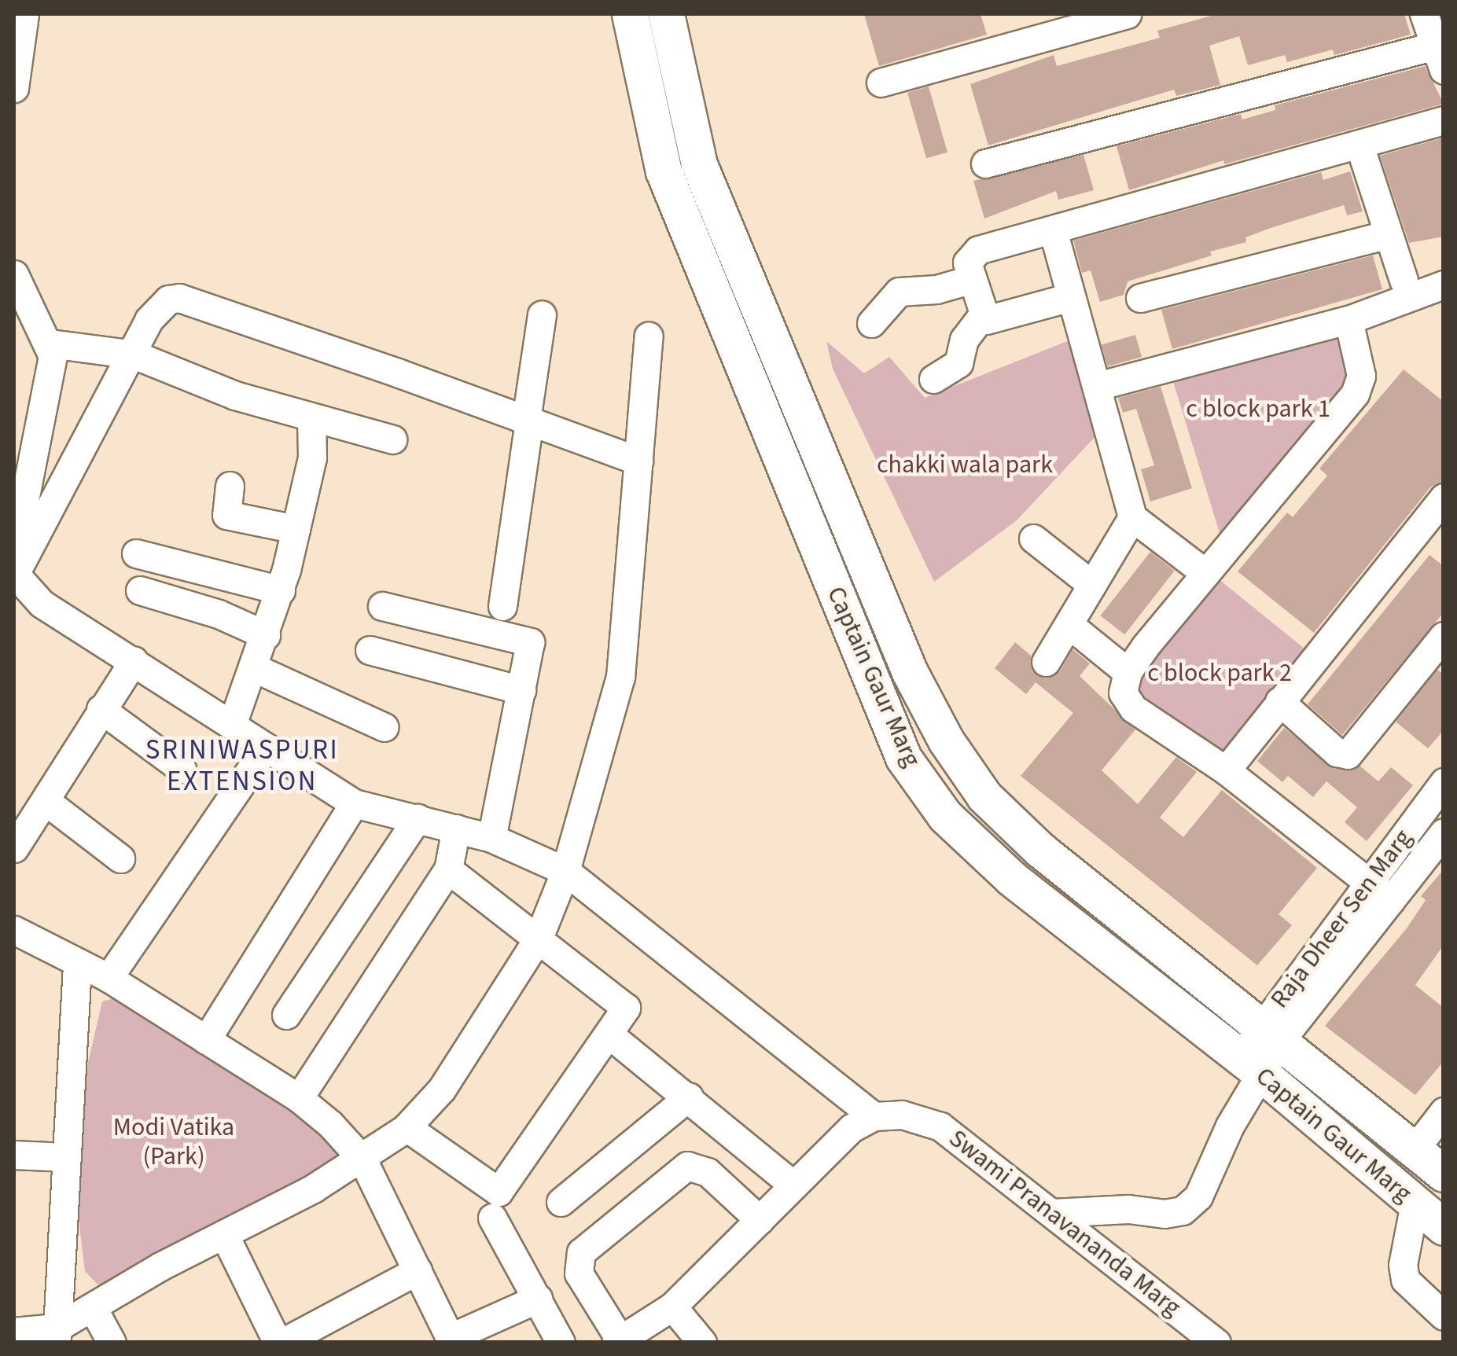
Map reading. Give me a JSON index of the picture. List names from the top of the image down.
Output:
{
  "streets": {
    "main road": ["Captain Gaur Marg"],
    "street": ["Raja Dheer Sen Marg", "Swami Pranavananda Marg"]
  },
  "crossings": [
    ["Captain Gaur Marg", "Raja Dheer Sen Marg"],
    ["Raja Dheer Sen Marg", "Swami Pranavananda Marg"]
  ],
  "districts": ["SRINIWASPURI EXTENSION"],
  "parks": [
    "c block park 1",
    "chakki wala park",
    "c block park 2",
    "Modi Vatika (Park)"
  ]
}
